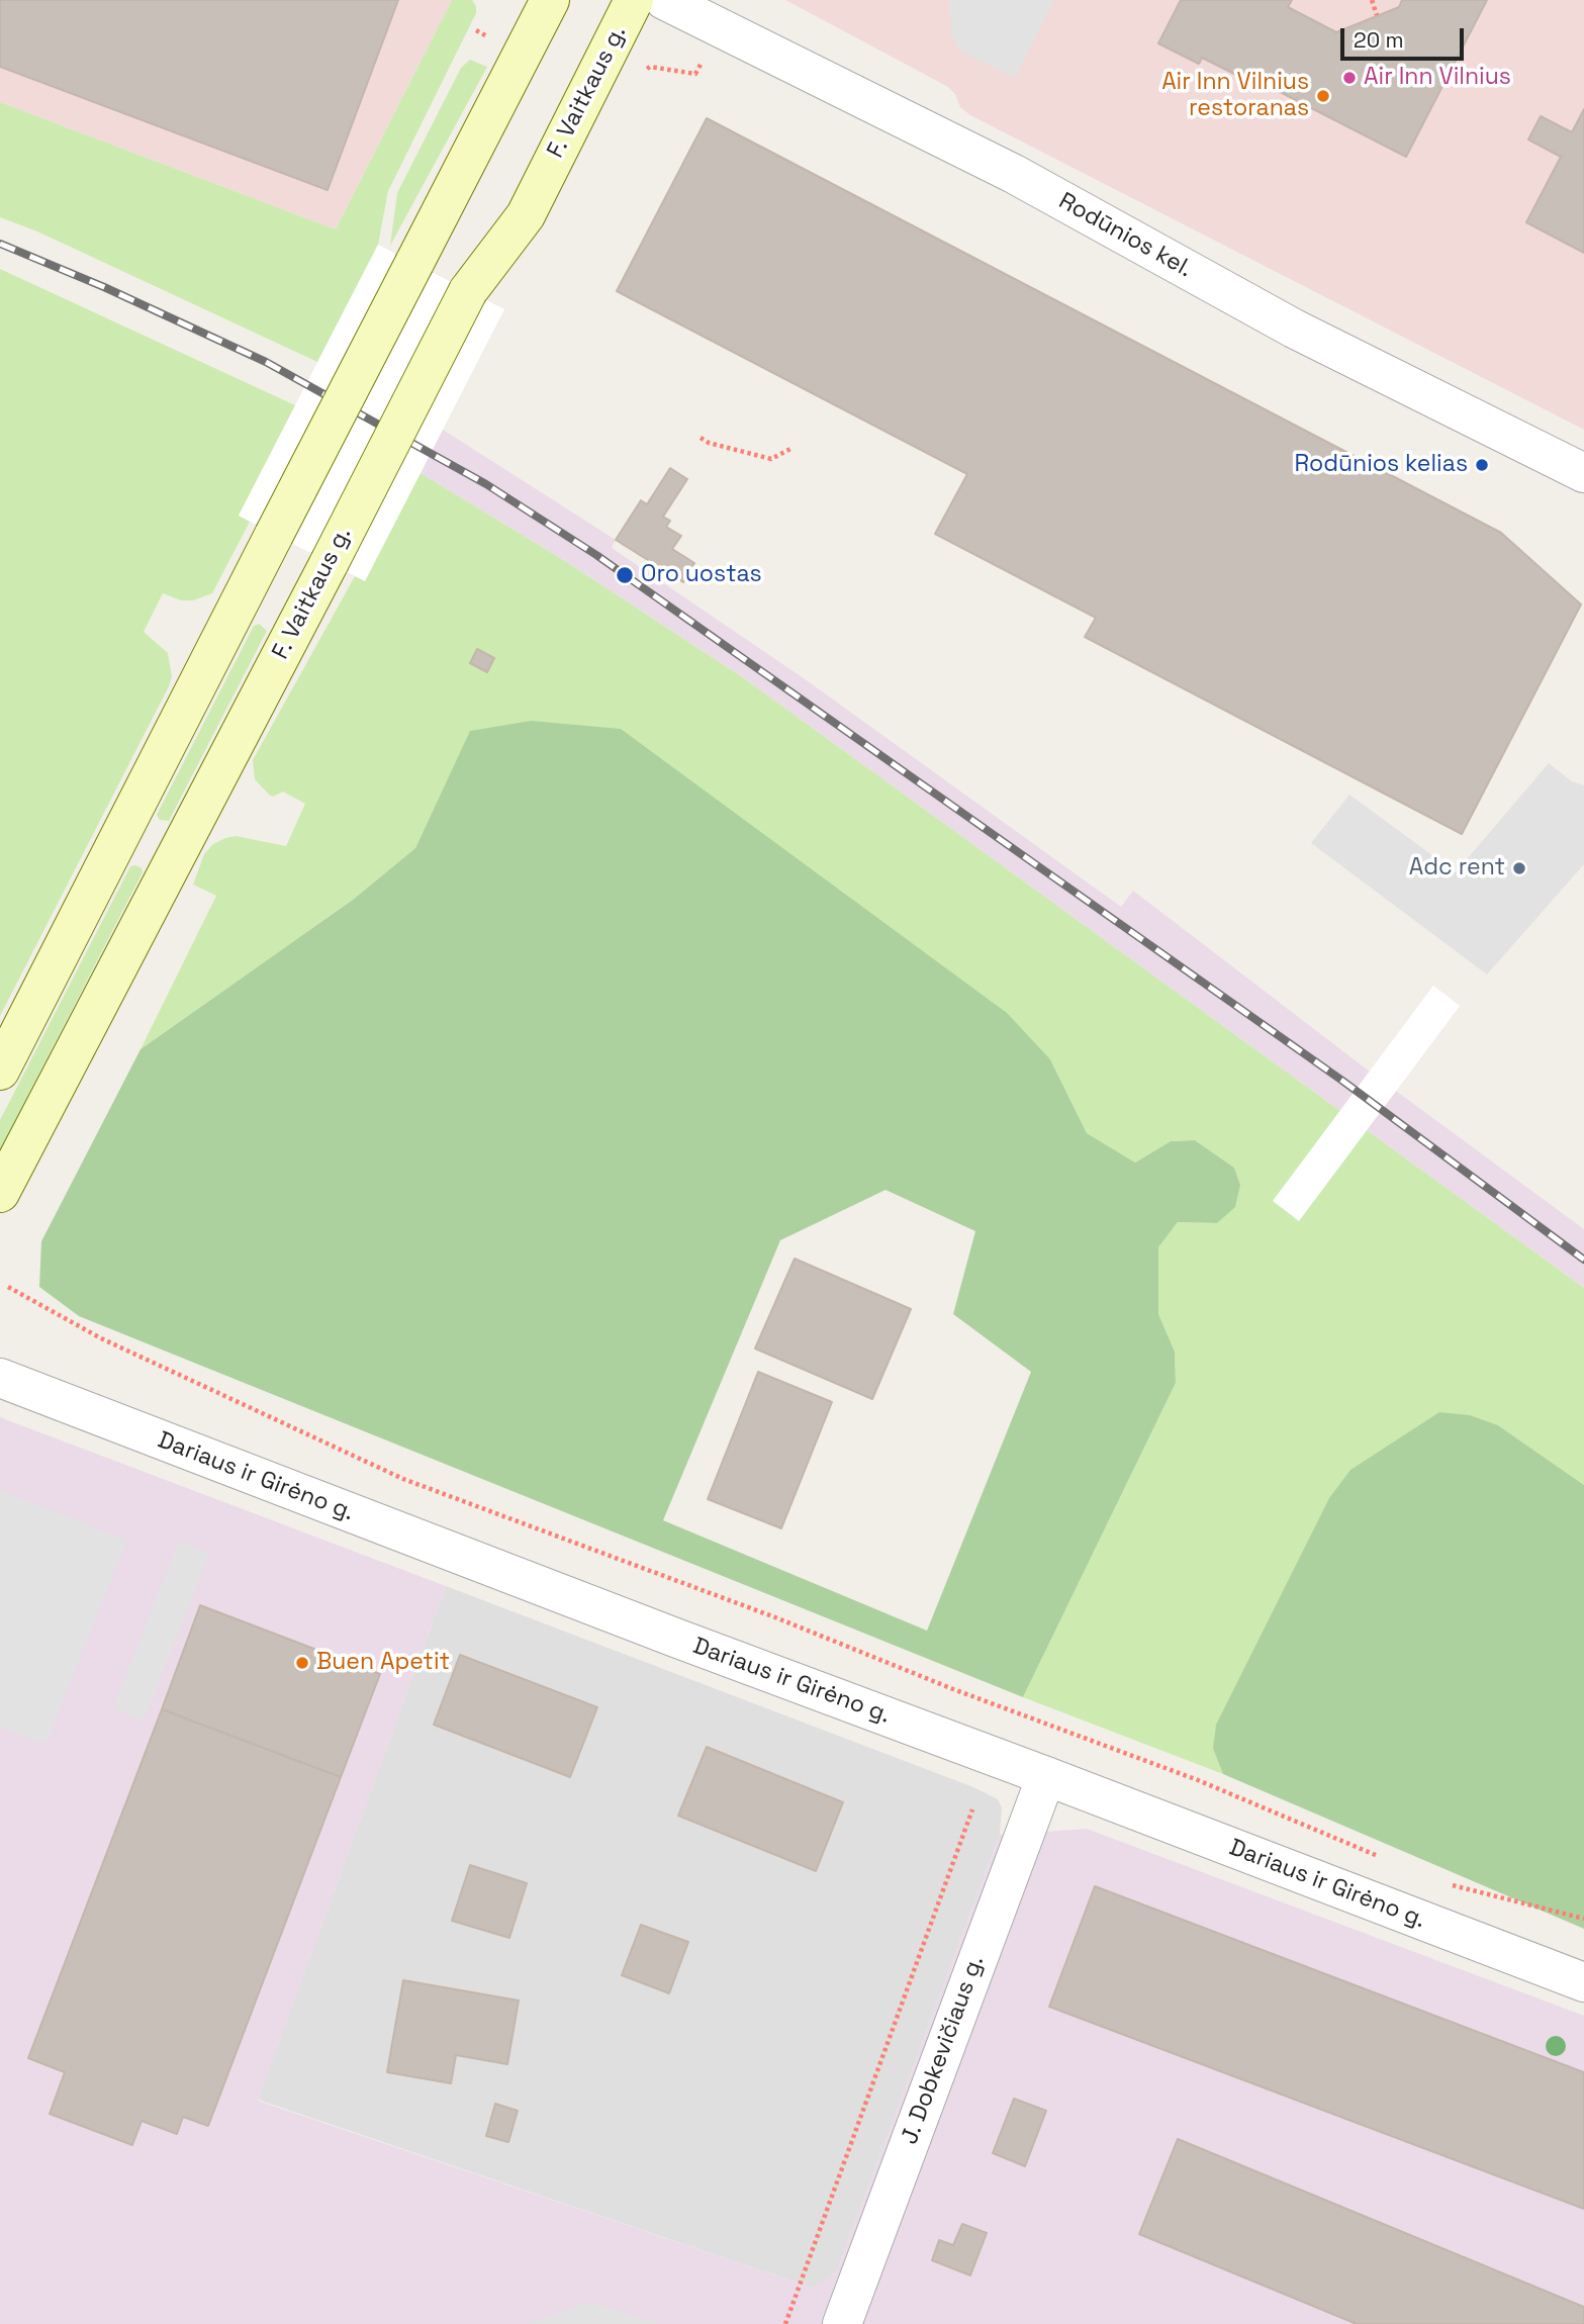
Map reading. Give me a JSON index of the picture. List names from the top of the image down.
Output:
{
  "streets": {
    "main road": ["F. Vaitkaus g."],
    "street": ["Rodūnios kel.", "Dariaus ir Girėno g.", "J. Dobkevičiaus g."]
  },
  "crossings": [
    ["Dariaus ir Girėno g.", "J. Dobkevičiaus g."]
  ],
  "places": [
    "Air Inn Vilnius",
    "Air Inn Vilnius restoranas",
    "Rodūnios kelias",
    "Oro uostas",
    "Adc rent",
    "Buen Apetit"
  ],
  "scale_bar": "20 m"
}
